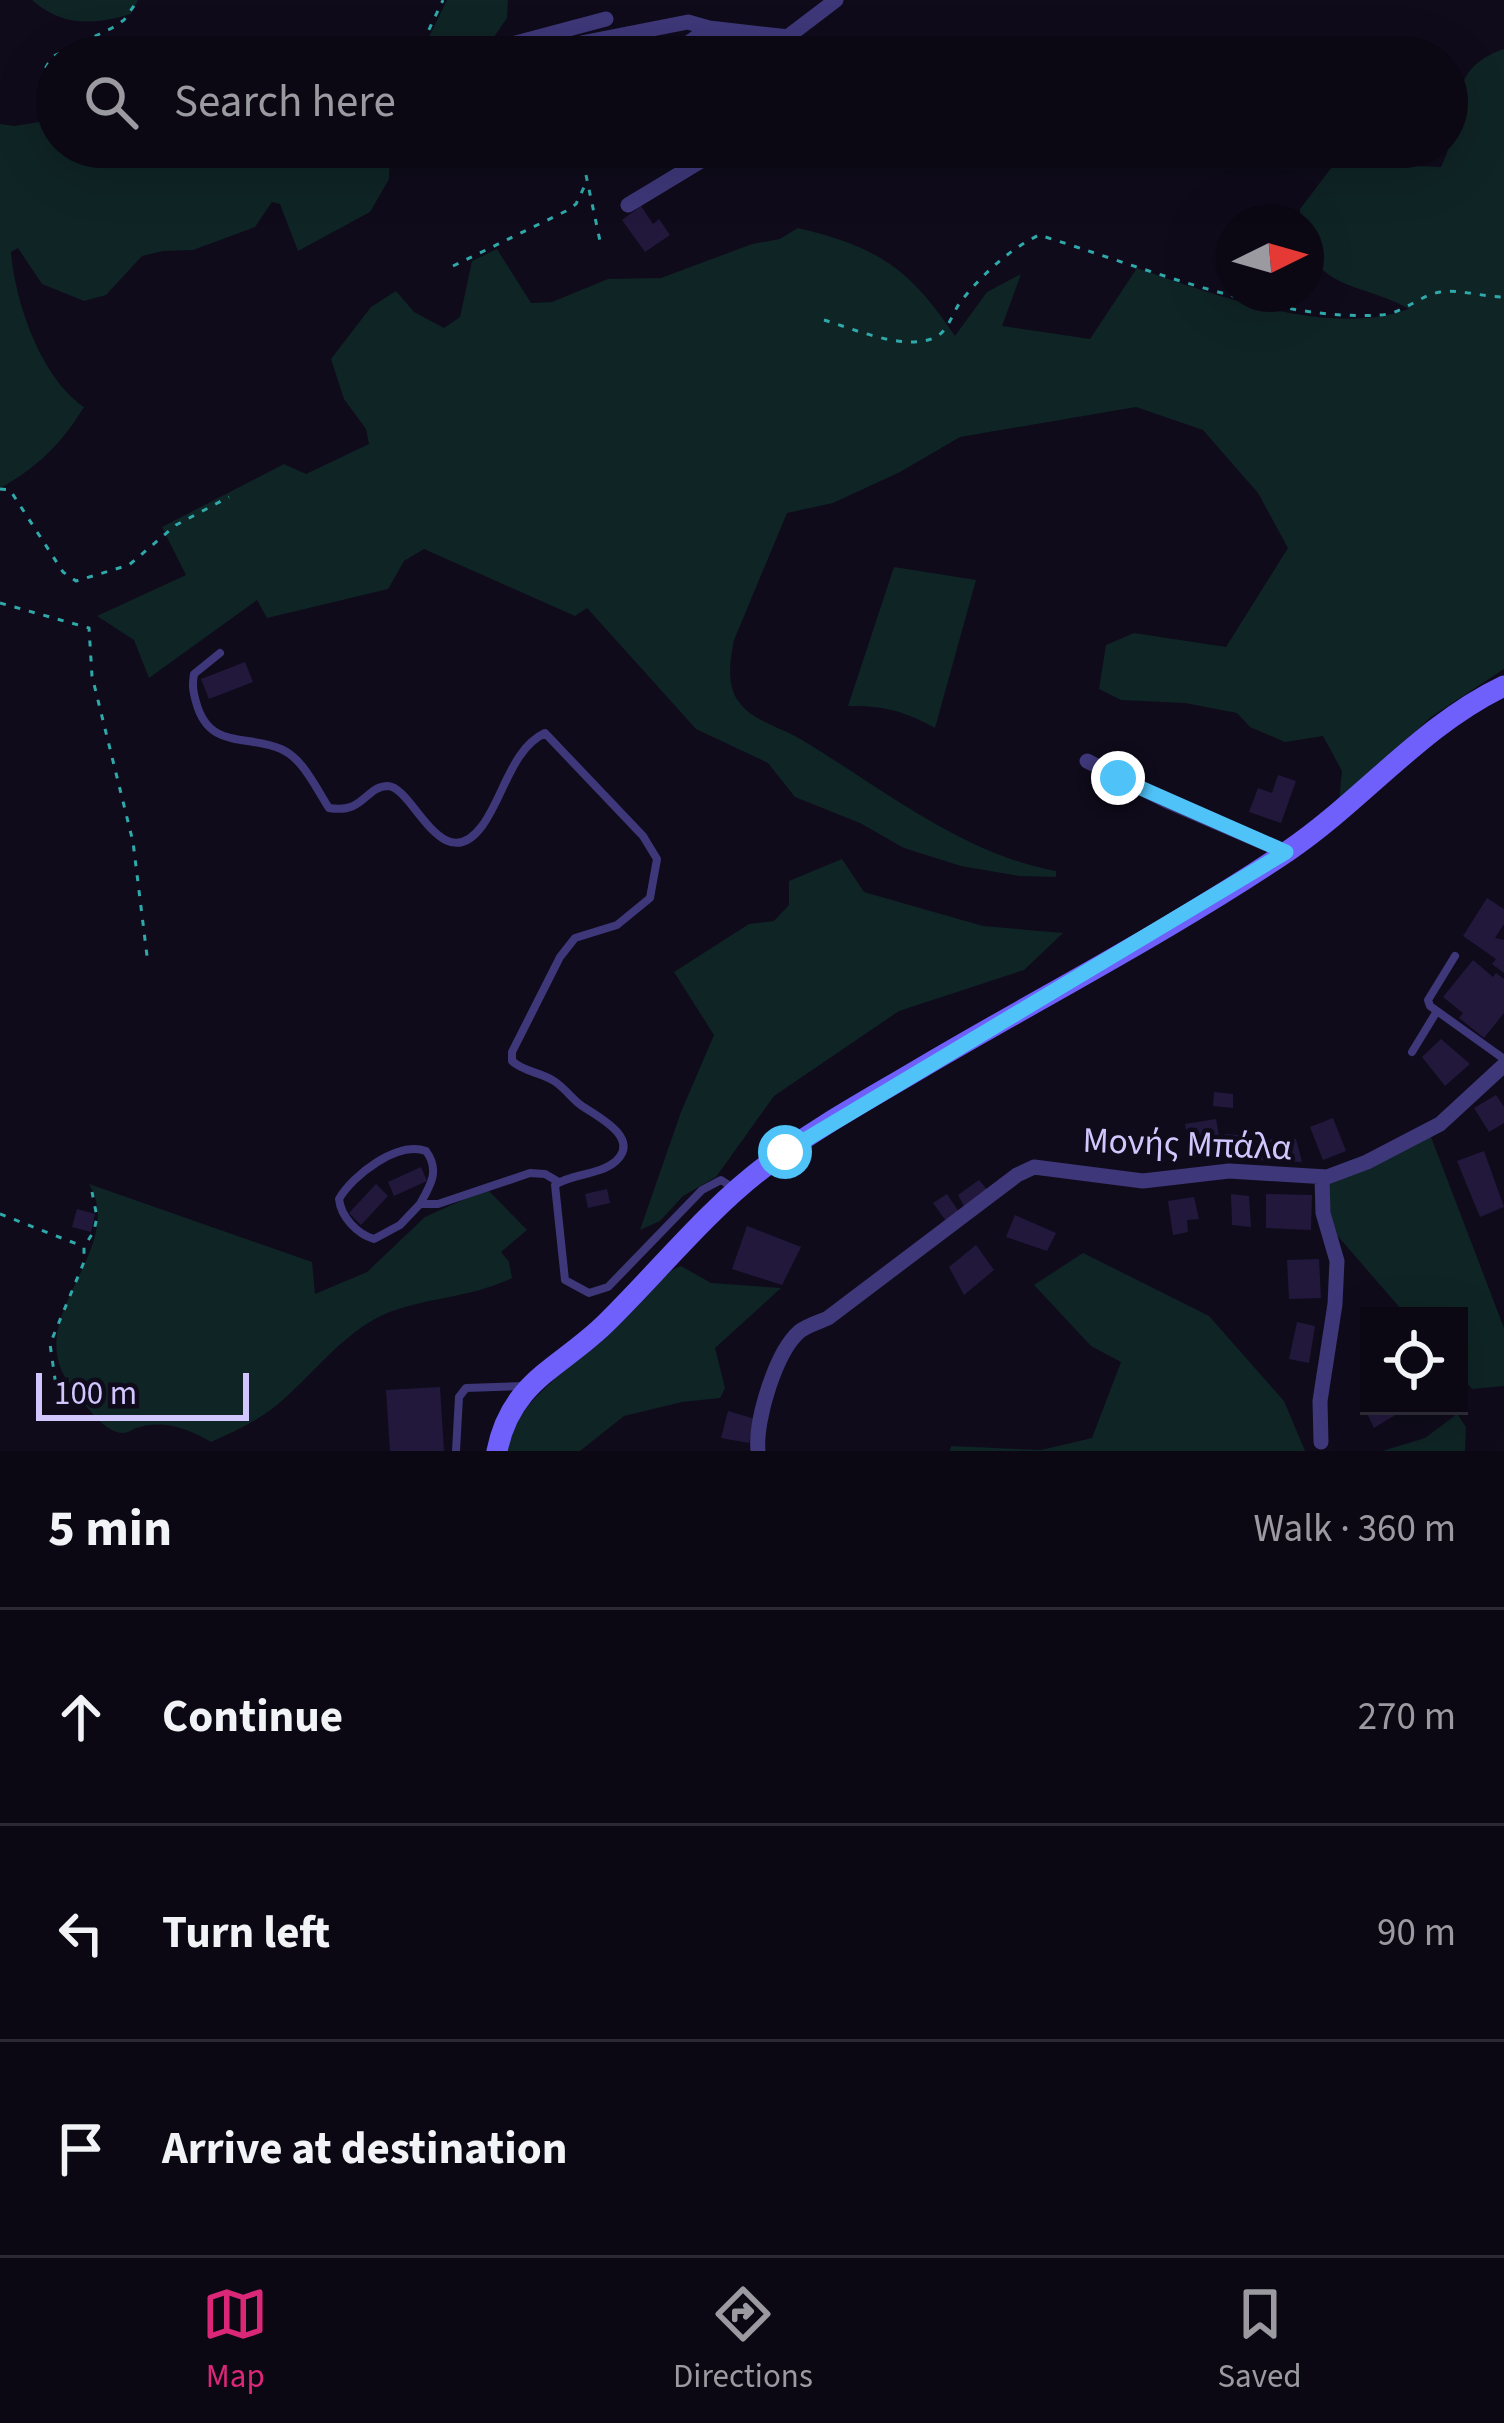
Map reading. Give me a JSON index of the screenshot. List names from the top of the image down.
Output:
{
  "streets": {
    "street": ["Μονής Μπάλα"]
  },
  "scale_bar": "100 m",
  "north": "right",
  "page": {
    "search": "Search here",
    "scale": "100 m",
    "heading": ["5 min", "Walk · 360 m"],
    "list": [
      ["Continue", "270 m"],
      ["Turn left", "90 m"],
      "Arrive at destination"
    ],
    "nav": ["Map", "Directions", "Saved"]
  }
}
